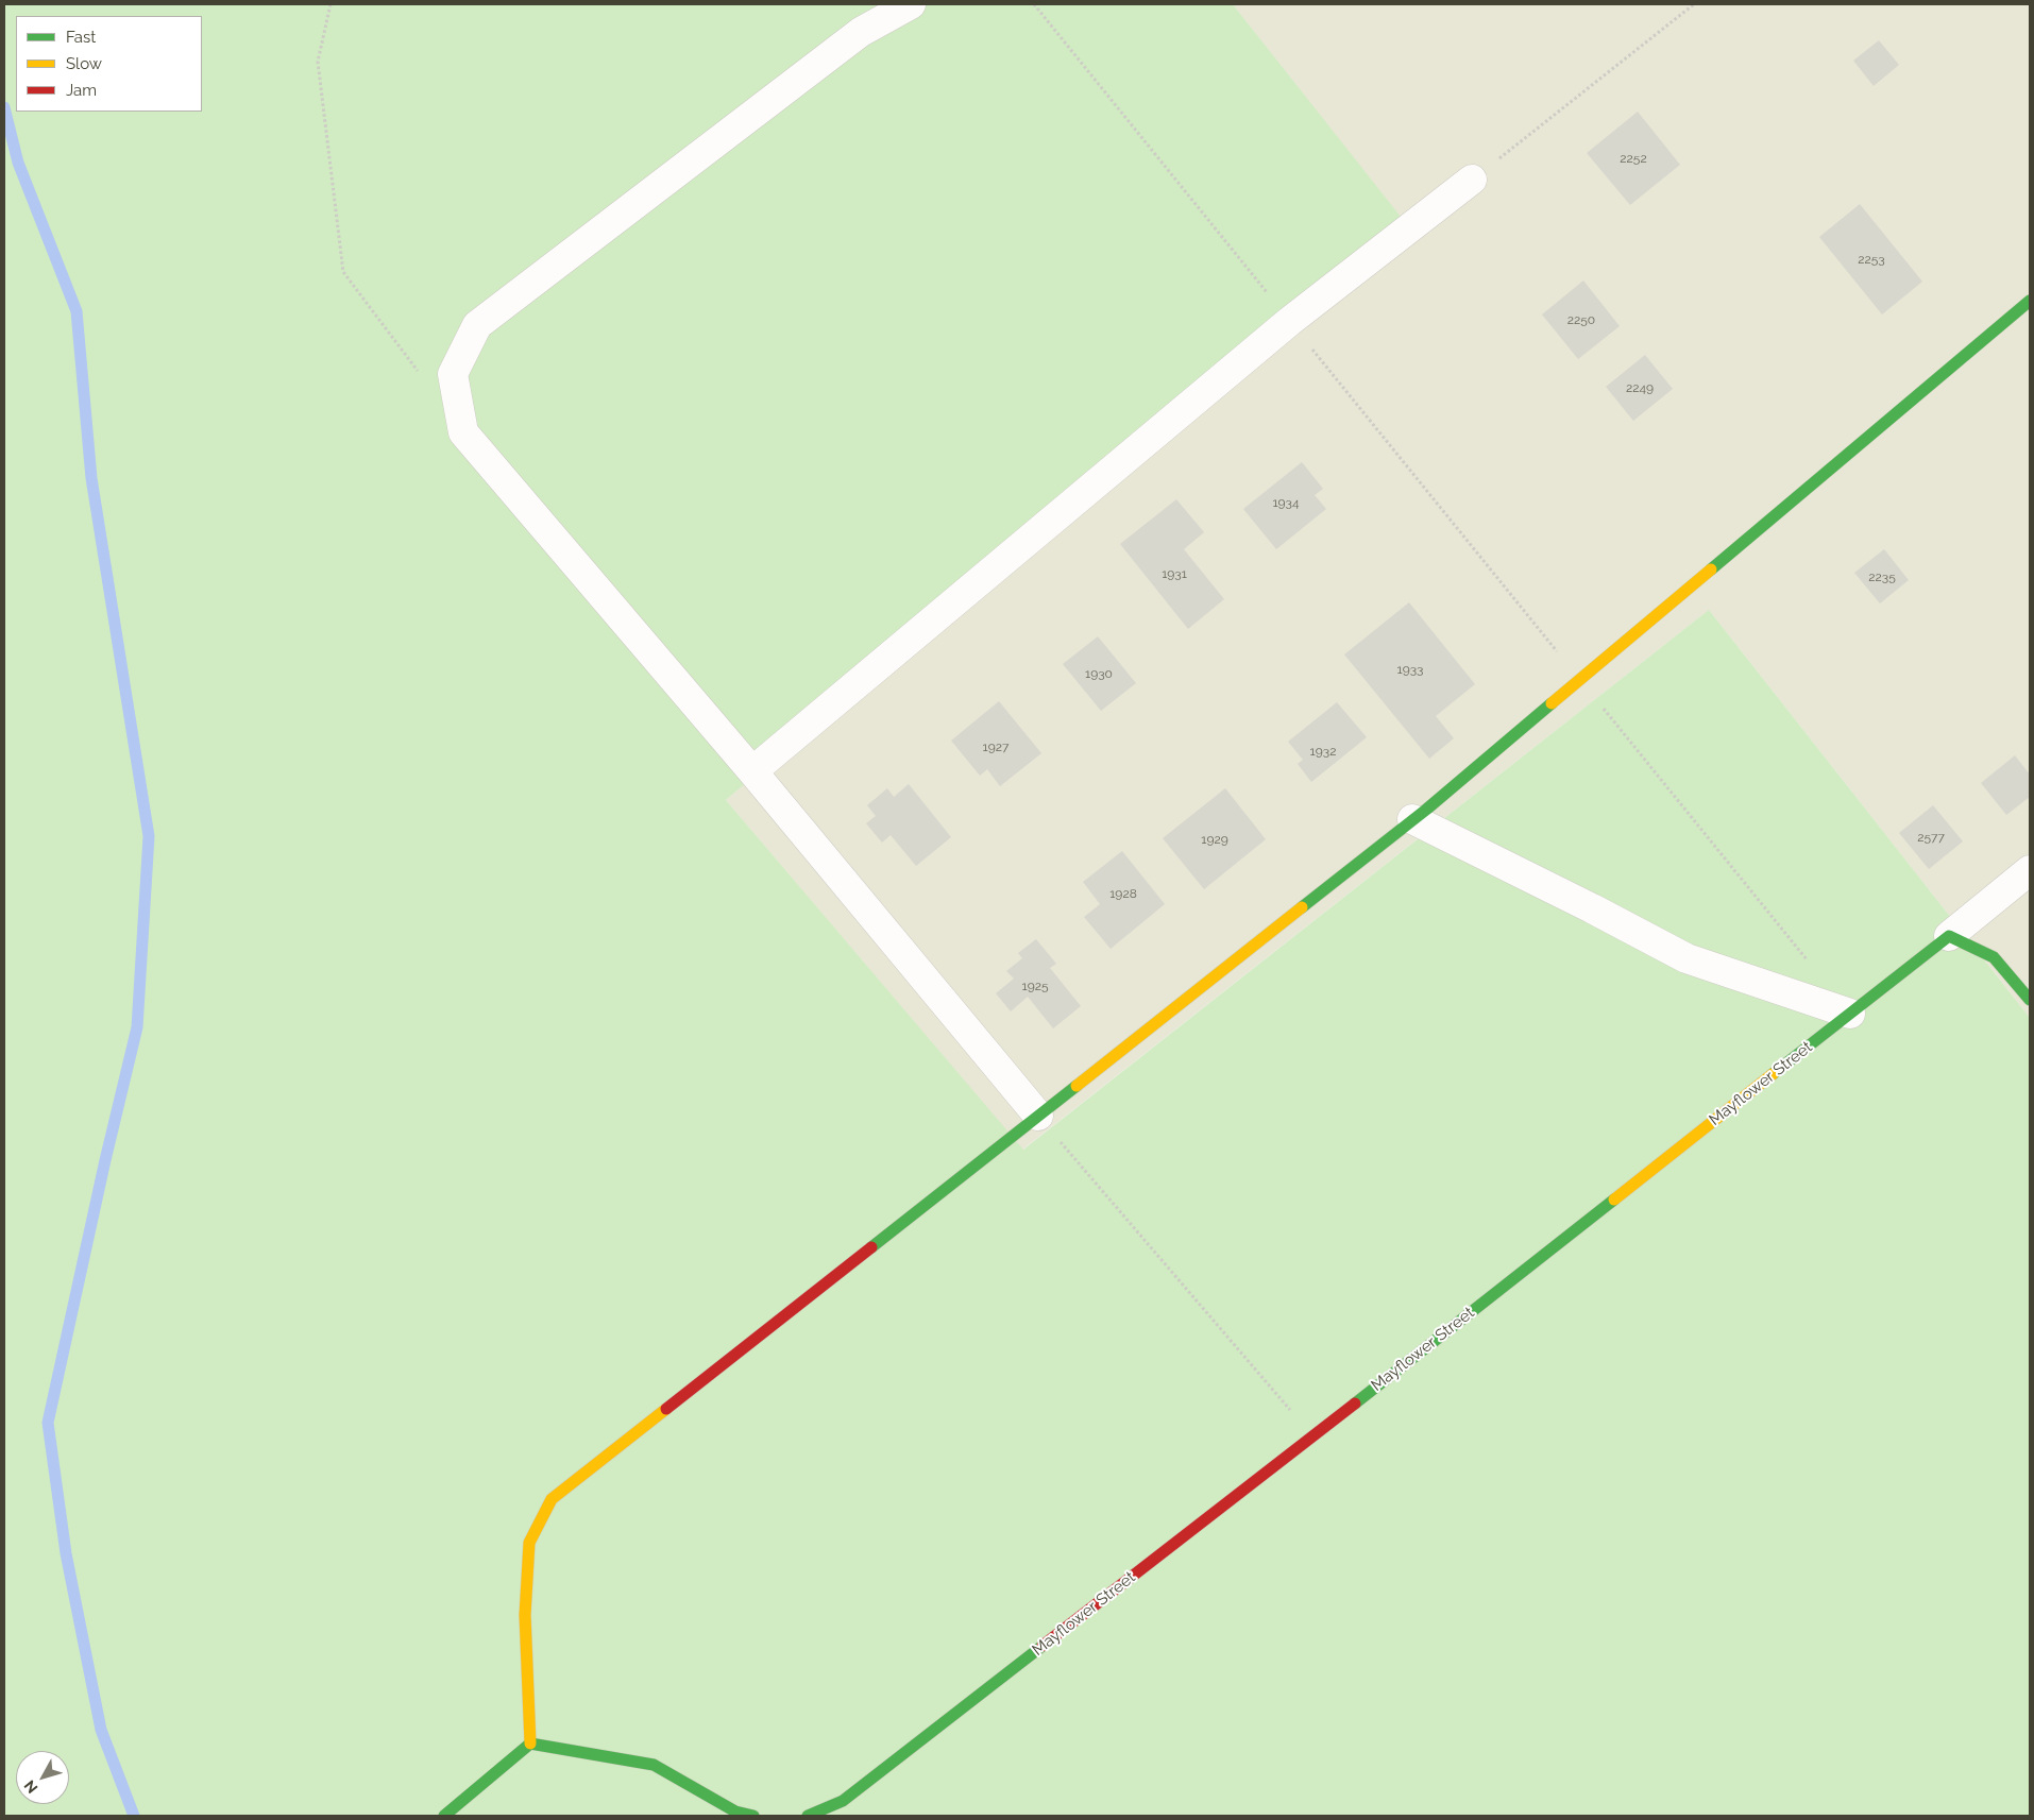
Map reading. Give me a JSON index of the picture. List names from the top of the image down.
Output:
{
  "streets": {
    "street": ["Mayflower Street"]
  },
  "house_numbers": [
    "2252",
    "2253",
    "2250",
    "2249",
    "1934",
    "1931",
    "2235",
    "1933",
    "1930",
    "1927",
    "1932",
    "2577",
    "1929",
    "1928",
    "1925"
  ],
  "legend": ["Fast", "Slow", "Jam"],
  "north": "bottom left"
}
